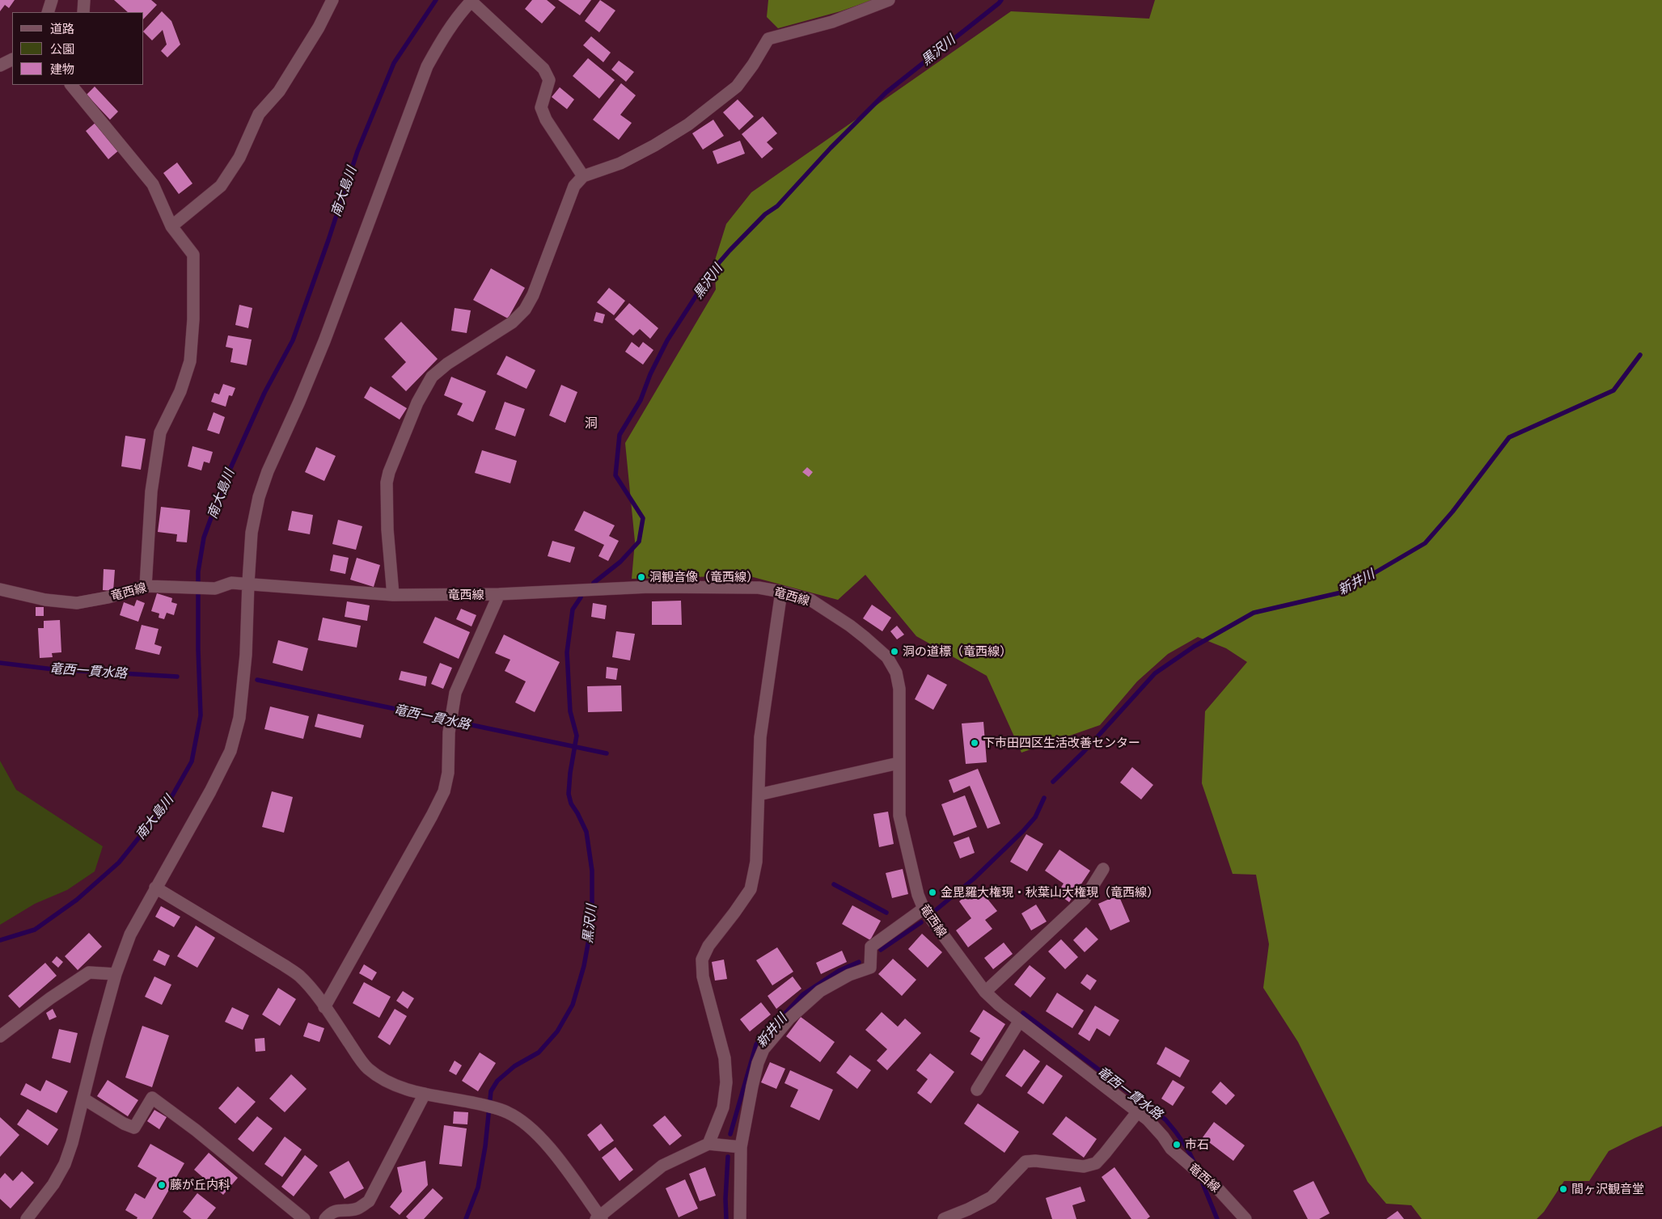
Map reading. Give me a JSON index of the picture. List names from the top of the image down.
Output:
{
  "streets": {
    "street": ["竜西線"]
  },
  "districts": ["洞"],
  "water": [
    "黒沢川",
    "南大島川",
    "新井川",
    "竜西一貫水路"
  ],
  "places": [
    "洞観音像（竜西線）",
    "洞の道標（竜西線）",
    "下市田四区生活改善センター",
    "金毘羅大権現・秋葉山大権現（竜西線）",
    "市石",
    "藤が丘内科",
    "間ヶ沢観音堂"
  ],
  "legend": ["道路", "公園", "建物"]
}
